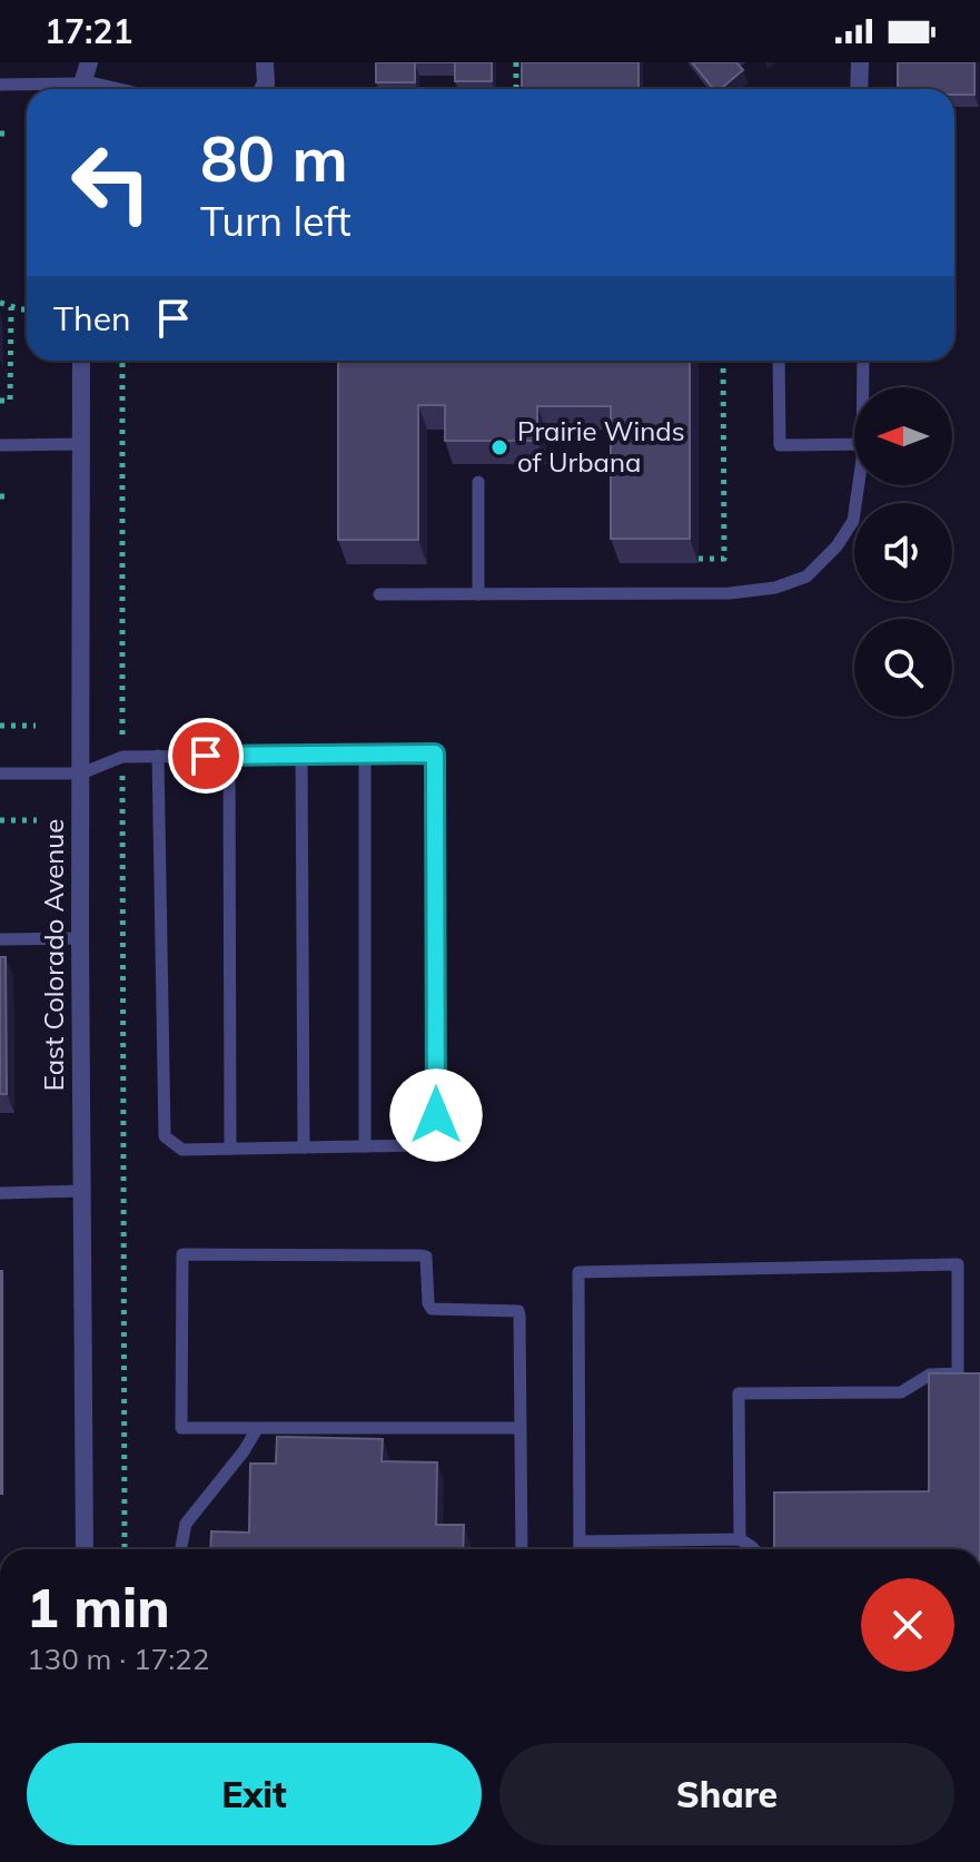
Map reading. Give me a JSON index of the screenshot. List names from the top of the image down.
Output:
{
  "streets": {
    "street": ["East Colorado Avenue"]
  },
  "places": ["Prairie Winds of Urbana"],
  "north": "left",
  "page": {
    "status": "17:21",
    "turn": ["80 m", "Turn left"],
    "then": "Then",
    "heading": ["1 min", "130 m · 17:22"],
    "buttons": ["Exit", "Share"]
  }
}
